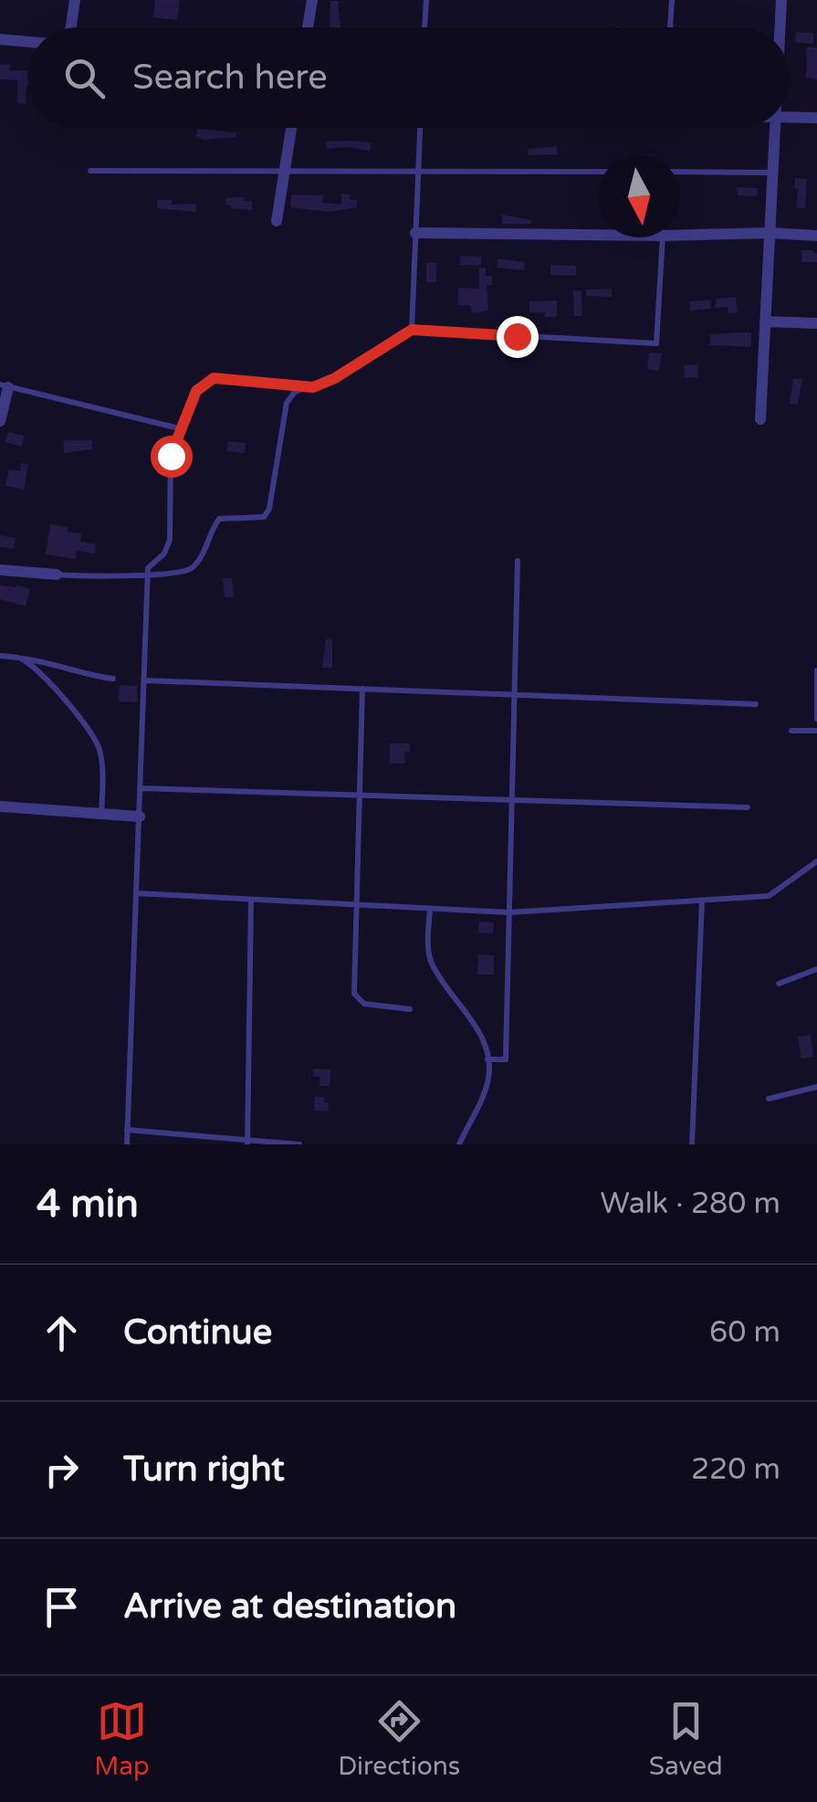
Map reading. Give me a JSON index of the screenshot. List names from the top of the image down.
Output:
{
  "north": "bottom",
  "page": {
    "search": "Search here",
    "heading": ["4 min", "Walk · 280 m"],
    "list": [
      ["Continue", "60 m"],
      ["Turn right", "220 m"],
      "Arrive at destination"
    ],
    "nav": ["Map", "Directions", "Saved"]
  }
}
